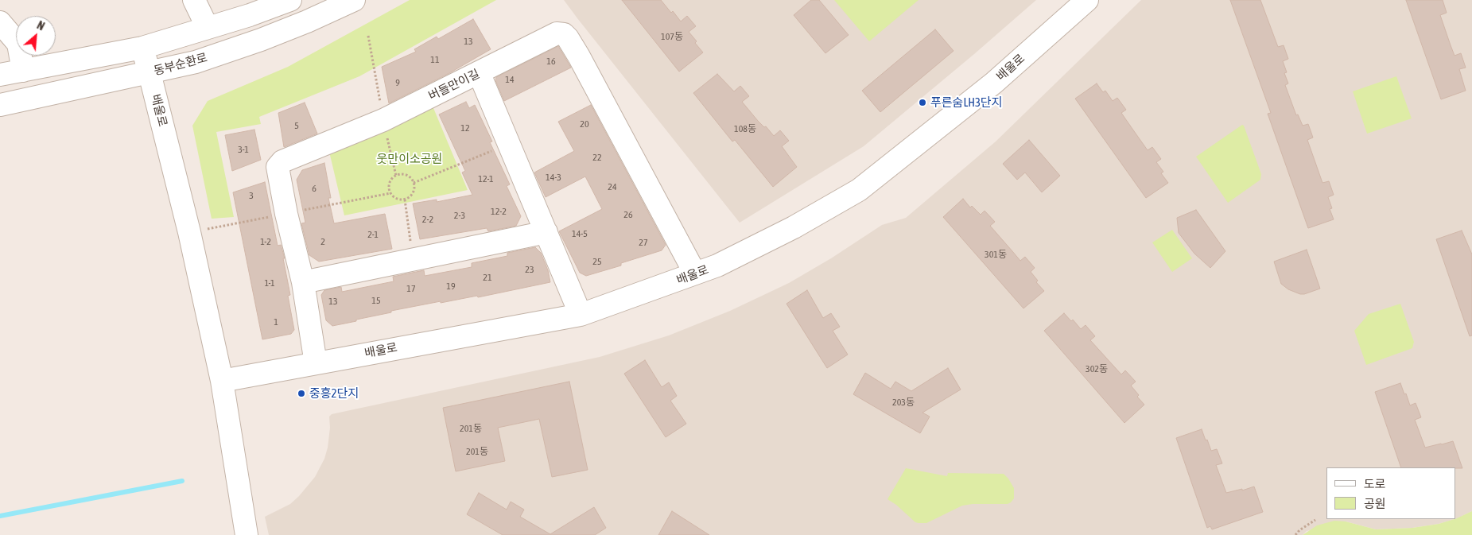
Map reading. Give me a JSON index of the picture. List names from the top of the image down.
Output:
{
  "streets": {
    "street": ["동부순환로", "배울로", "버들만이길"]
  },
  "crossings": [
    ["동부순환로", "배울로"],
    ["배울로", "버들만이길"]
  ],
  "parks": ["웃만이소공원"],
  "places": ["푸른숨LH3단지", "중흥2단지"],
  "house_numbers": [
    "107동",
    "13",
    "11",
    "16",
    "14",
    "9",
    "20",
    "5",
    "12",
    "108동",
    "3-1",
    "22",
    "14-3",
    "12-1",
    "24",
    "6",
    "3",
    "12-2",
    "26",
    "2-3",
    "2-2",
    "14-5",
    "2-1",
    "1-2",
    "2",
    "27",
    "301동",
    "25",
    "23",
    "21",
    "1-1",
    "19",
    "17",
    "15",
    "13",
    "1",
    "302동",
    "203동",
    "201동",
    "201동"
  ],
  "legend": ["도로", "공원"],
  "north": "top right"
}
